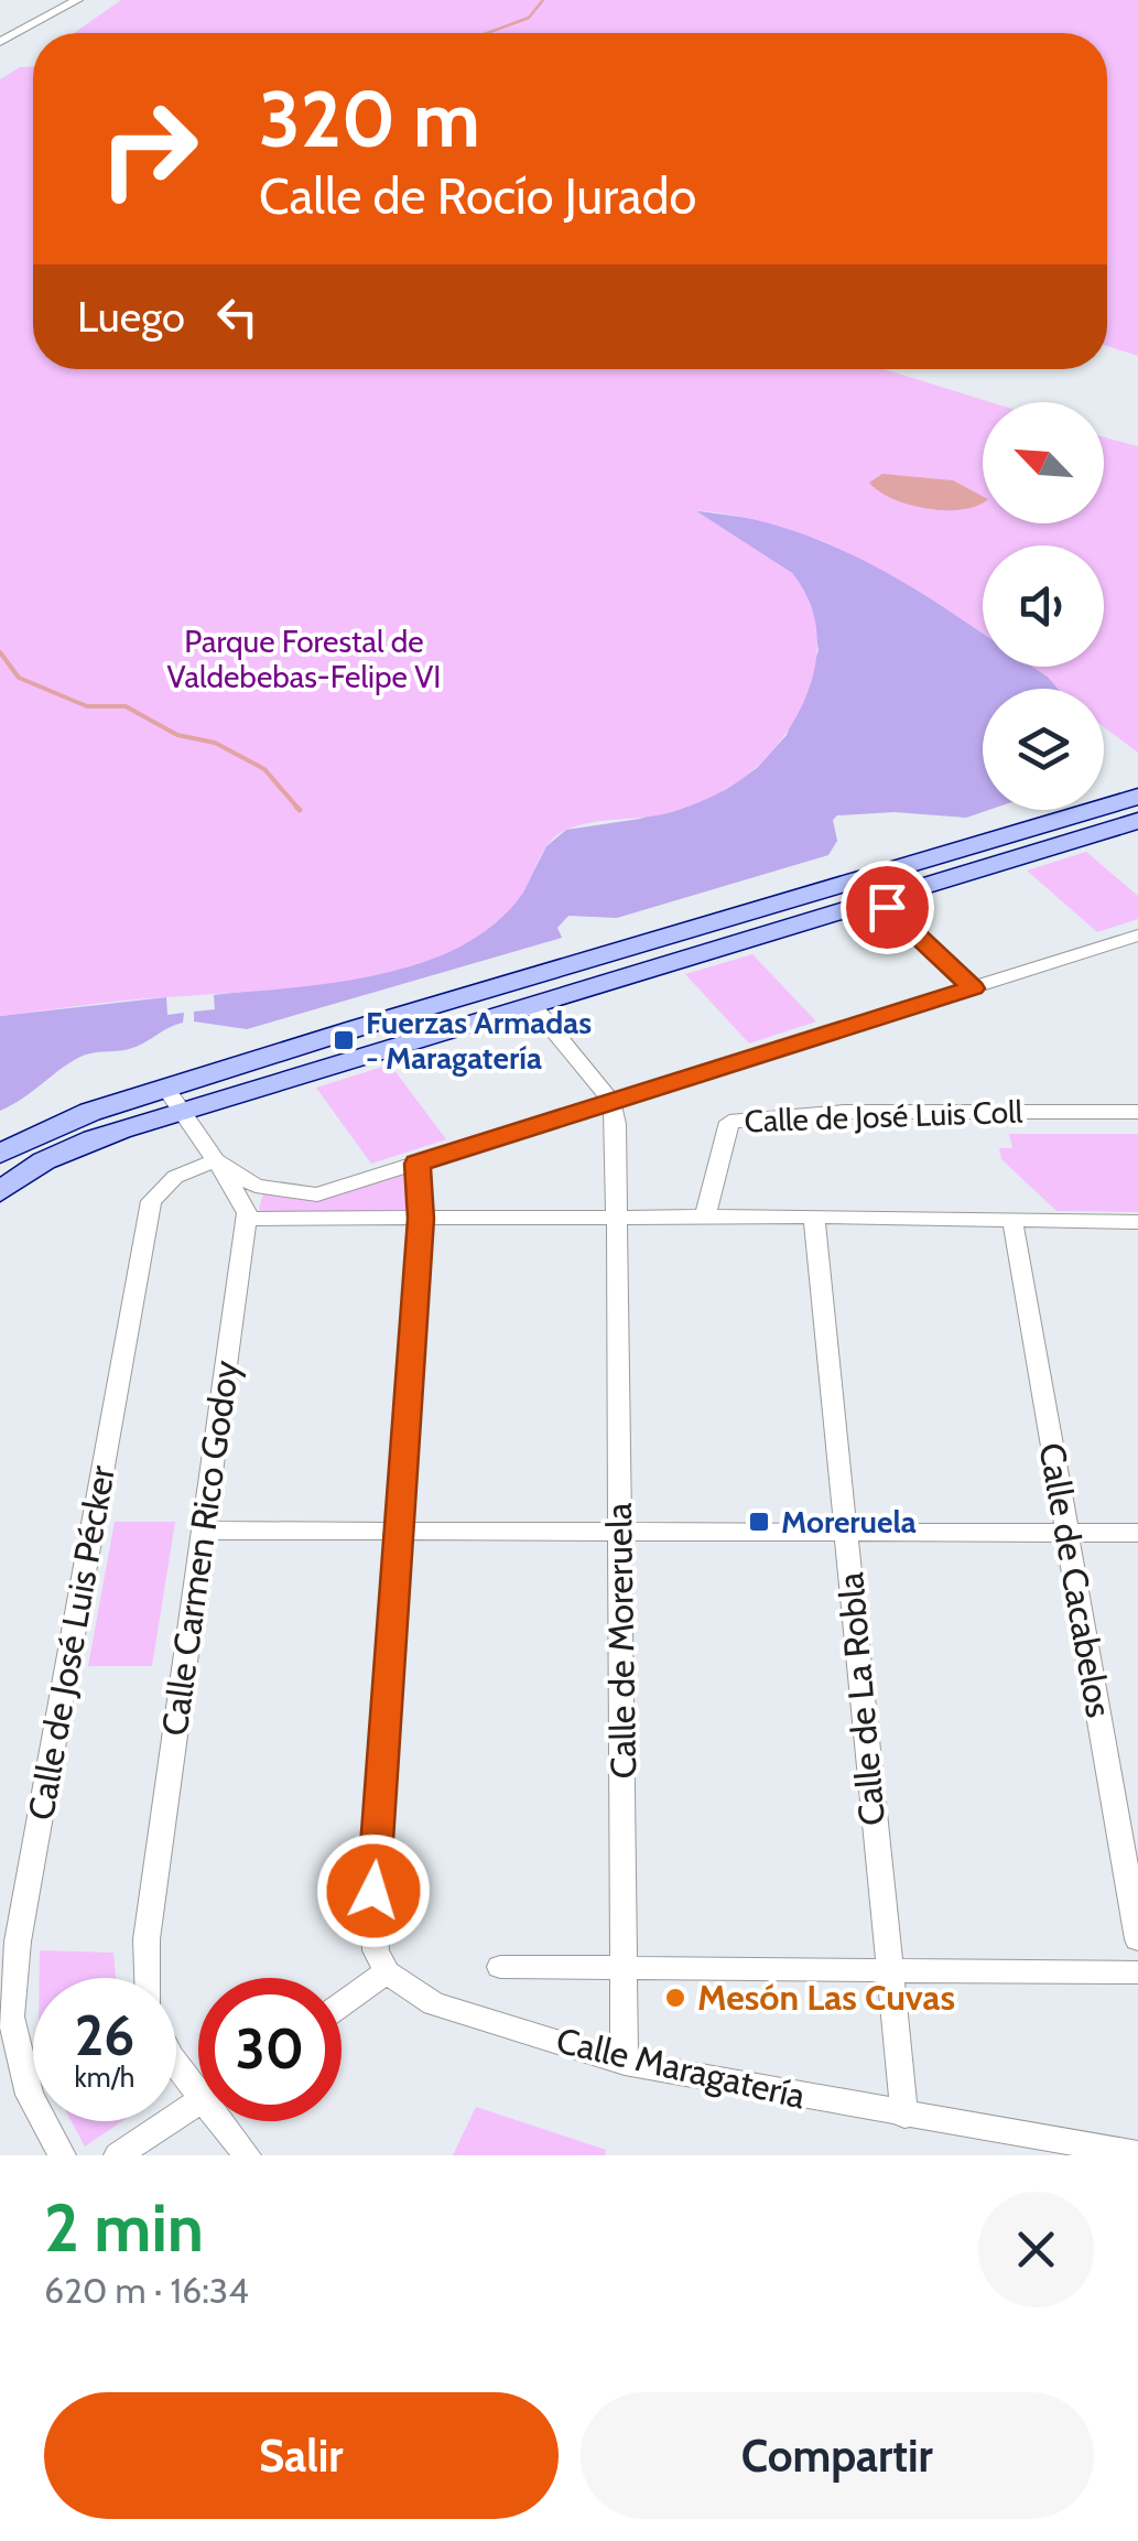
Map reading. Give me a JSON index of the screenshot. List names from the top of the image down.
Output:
{
  "streets": {
    "street": [
      "Calle de José Luis Coll",
      "Calle Carmen Rico Godoy",
      "Calle de Cacabelos",
      "Calle de Moreruela",
      "Calle de José Luis Pécker",
      "Calle de La Robla",
      "Calle Maragatería"
    ]
  },
  "crossings": [
    ["Calle de Moreruela", "Calle Maragatería"],
    ["Calle de La Robla", "Calle Maragatería"]
  ],
  "parks": ["Parque Forestal de Valdebebas-Felipe VI"],
  "places": {
    "transit": ["Fuerzas Armadas - Maragatería", "Moreruela"],
    "other": ["Mesón Las Cuvas"]
  },
  "north": "top left",
  "page": {
    "turn": ["320 m", "Calle de Rocío Jurado"],
    "then": "Luego",
    "speed": "26 km/h",
    "limit": "30",
    "heading": ["2 min", "620 m · 16:34"],
    "buttons": ["Salir", "Compartir"]
  }
}
